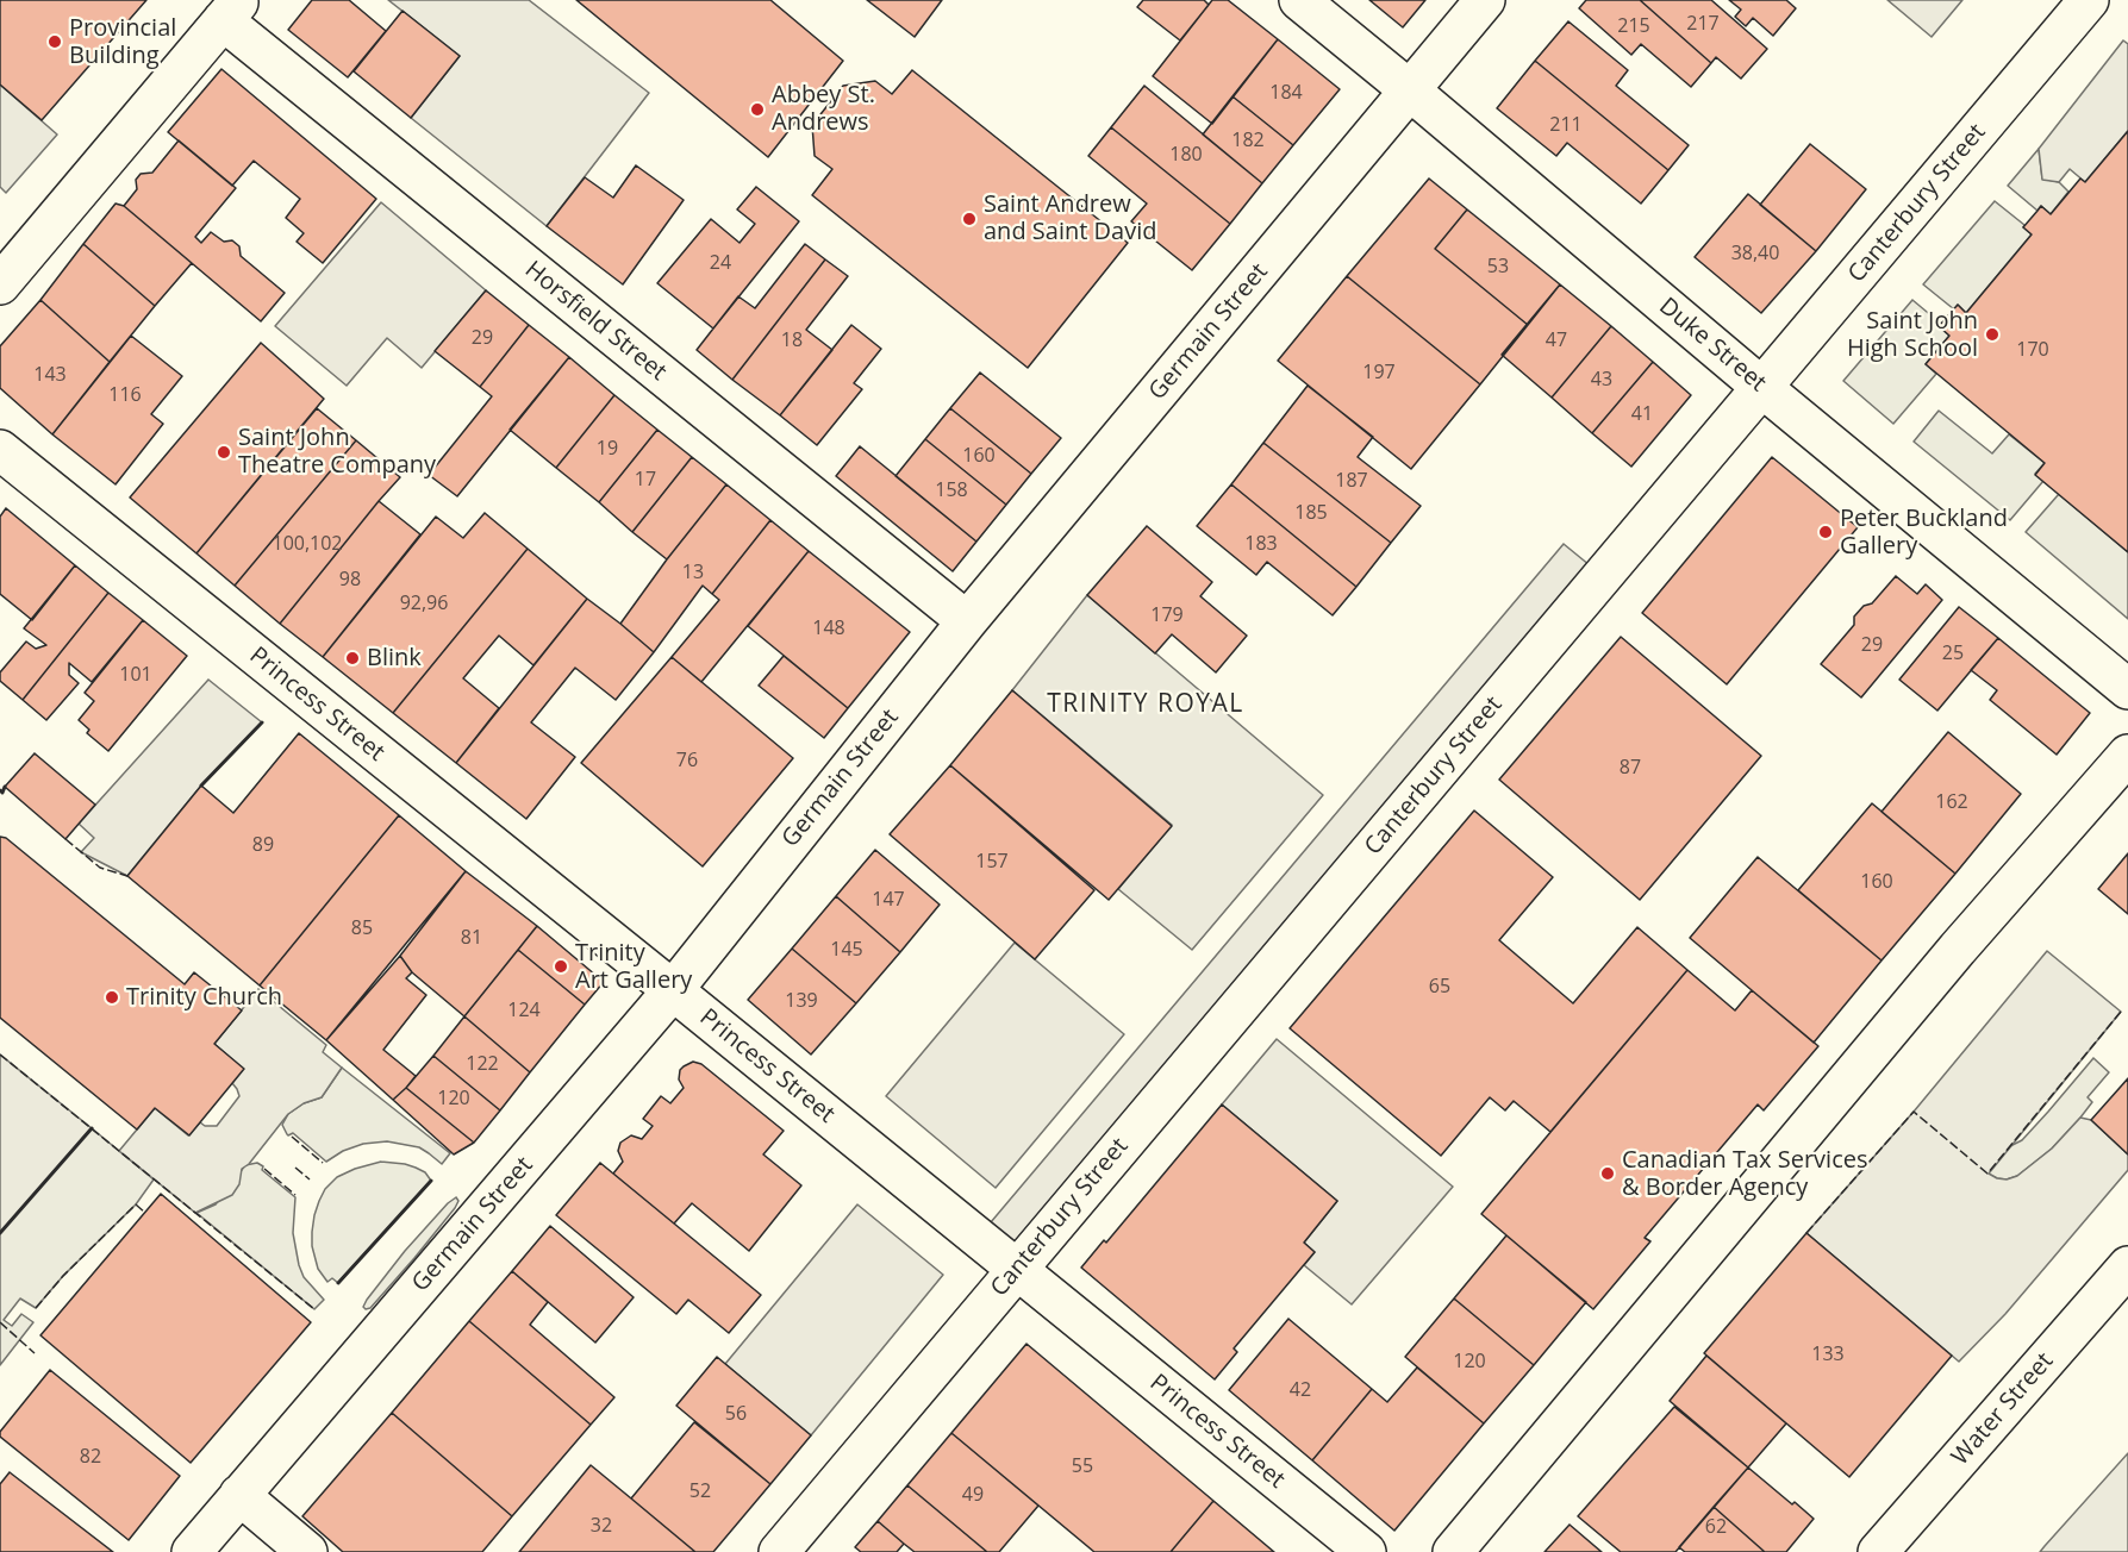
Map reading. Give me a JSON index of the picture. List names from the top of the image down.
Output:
{
  "streets": {
    "street": [
      "Canterbury Street",
      "Horsfield Street",
      "Germain Street",
      "Duke Street",
      "Princess Street",
      "Water Street"
    ]
  },
  "crossings": [
    ["Canterbury Street", "Duke Street"],
    ["Canterbury Street", "Princess Street"],
    ["Horsfield Street", "Germain Street"],
    ["Germain Street", "Duke Street"],
    ["Germain Street", "Princess Street"]
  ],
  "districts": ["TRINITY ROYAL"],
  "places": [
    "Provincial Building",
    "Abbey St. Andrews",
    "Saint Andrew and Saint David",
    "Saint John High School",
    "Saint John Theatre Company",
    "Peter Buckland Gallery",
    "Blink",
    "Trinity Art Gallery",
    "Trinity Church",
    "Canadian Tax Services & Border Agency"
  ],
  "house_numbers": [
    "217",
    "215",
    "184",
    "211",
    "182",
    "180",
    "38,40",
    "24",
    "53",
    "29",
    "18",
    "47",
    "170",
    "197",
    "143",
    "43",
    "116",
    "41",
    "19",
    "160",
    "17",
    "187",
    "158",
    "185",
    "100,102",
    "183",
    "13",
    "98",
    "92,96",
    "179",
    "148",
    "29",
    "25",
    "101",
    "76",
    "87",
    "162",
    "89",
    "157",
    "160",
    "147",
    "85",
    "81",
    "145",
    "65",
    "139",
    "124",
    "122",
    "120",
    "133",
    "120",
    "42",
    "56",
    "82",
    "55",
    "52",
    "49",
    "32",
    "62"
  ]
}
